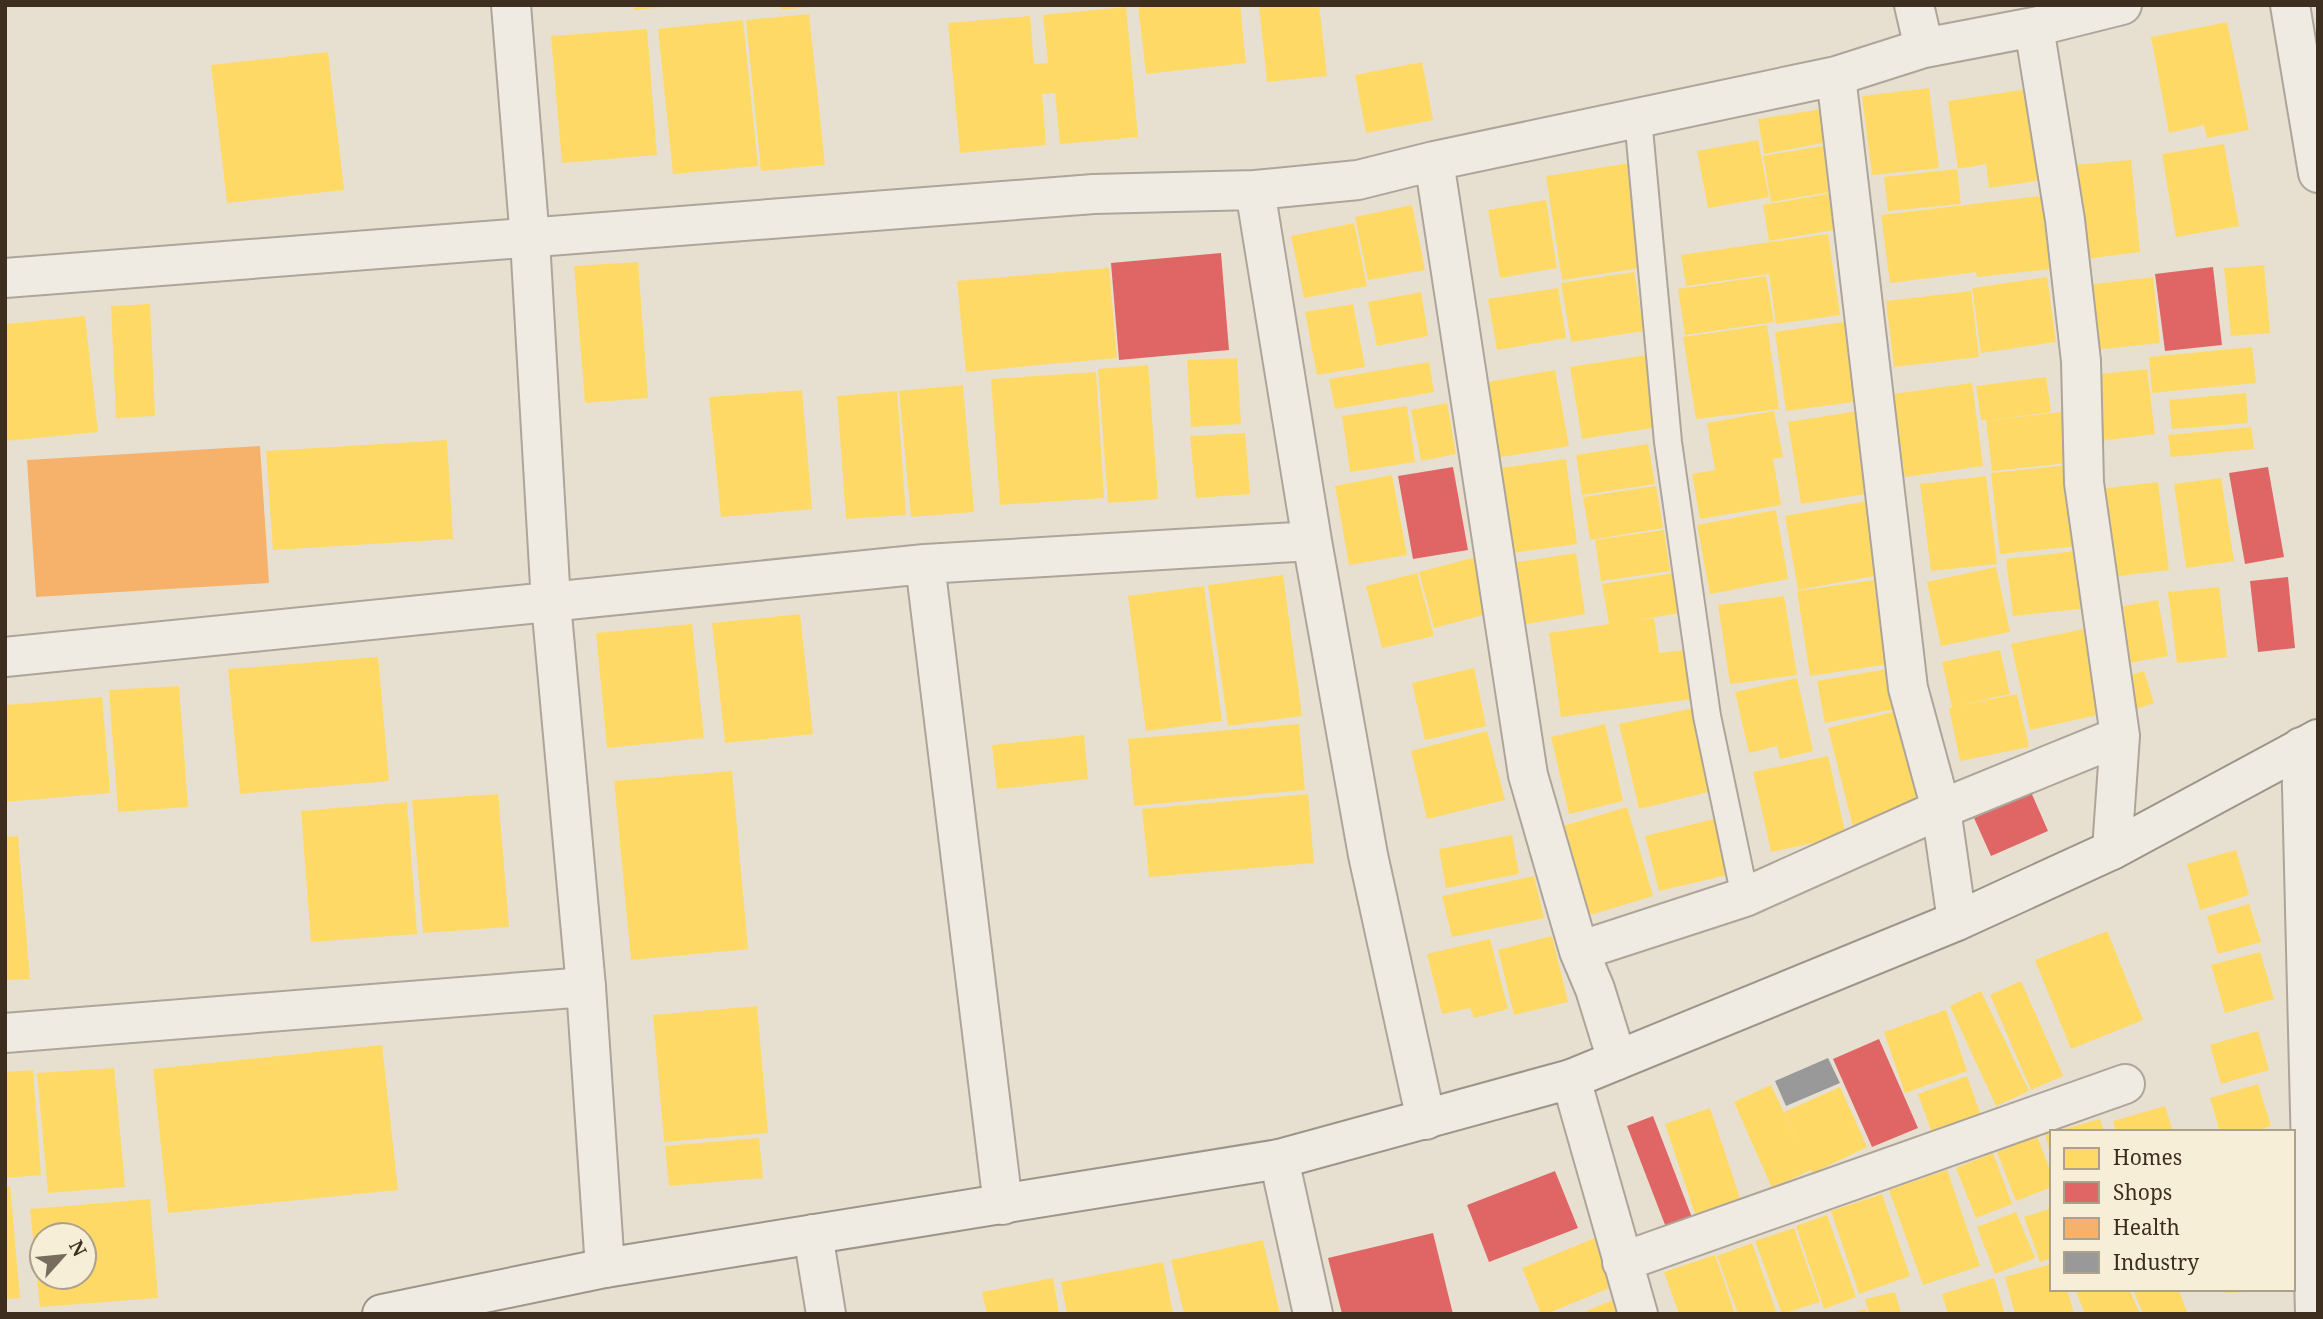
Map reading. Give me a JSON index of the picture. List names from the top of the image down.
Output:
{
  "legend": [
    "Homes",
    "Shops",
    "Health",
    "Industry"
  ],
  "north": "top right"
}
